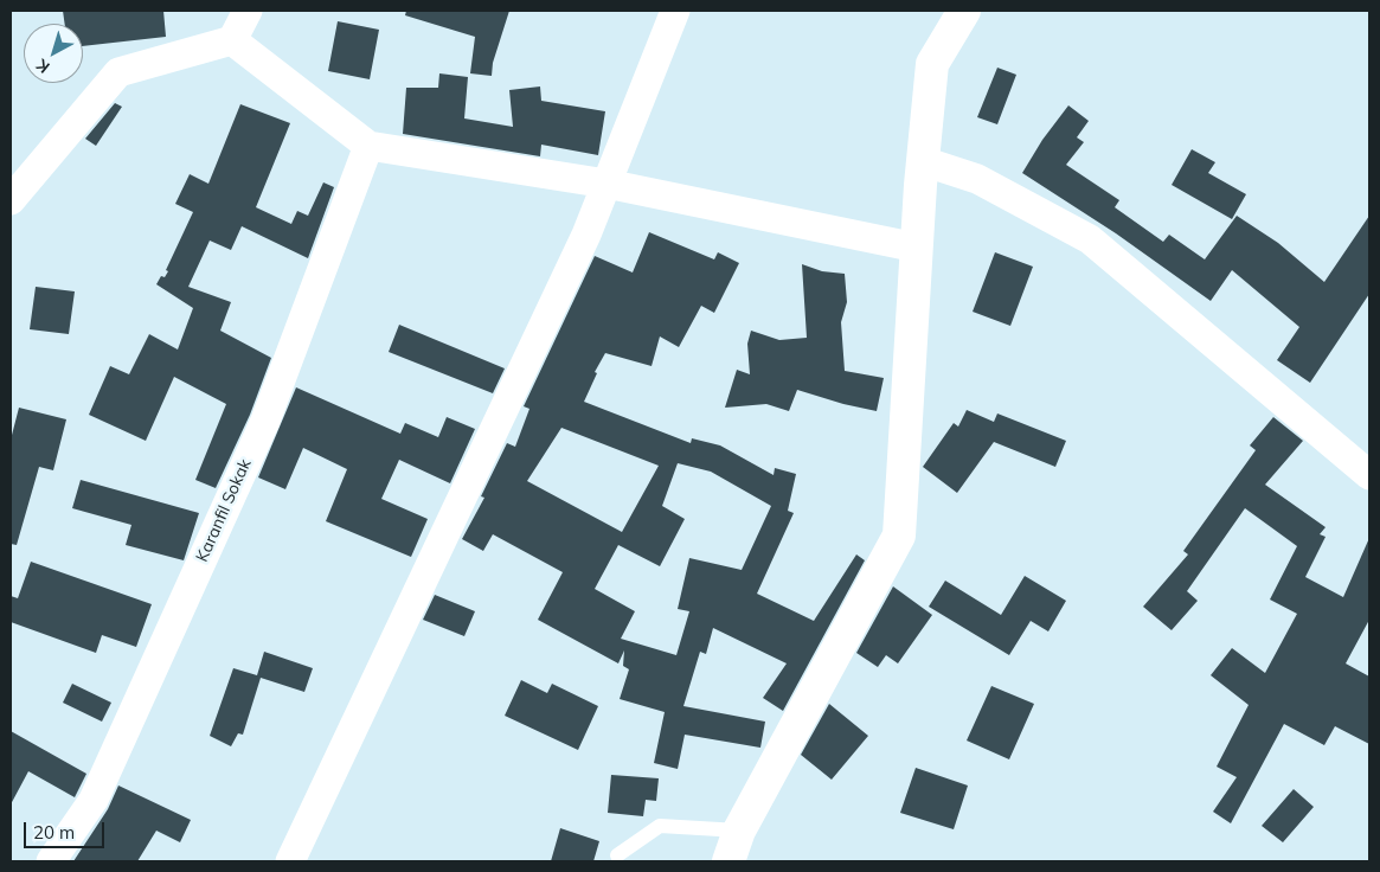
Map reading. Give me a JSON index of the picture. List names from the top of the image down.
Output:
{
  "streets": {
    "street": ["Karanfil Sokak"]
  },
  "scale_bar": "20 m",
  "north": "bottom left"
}
